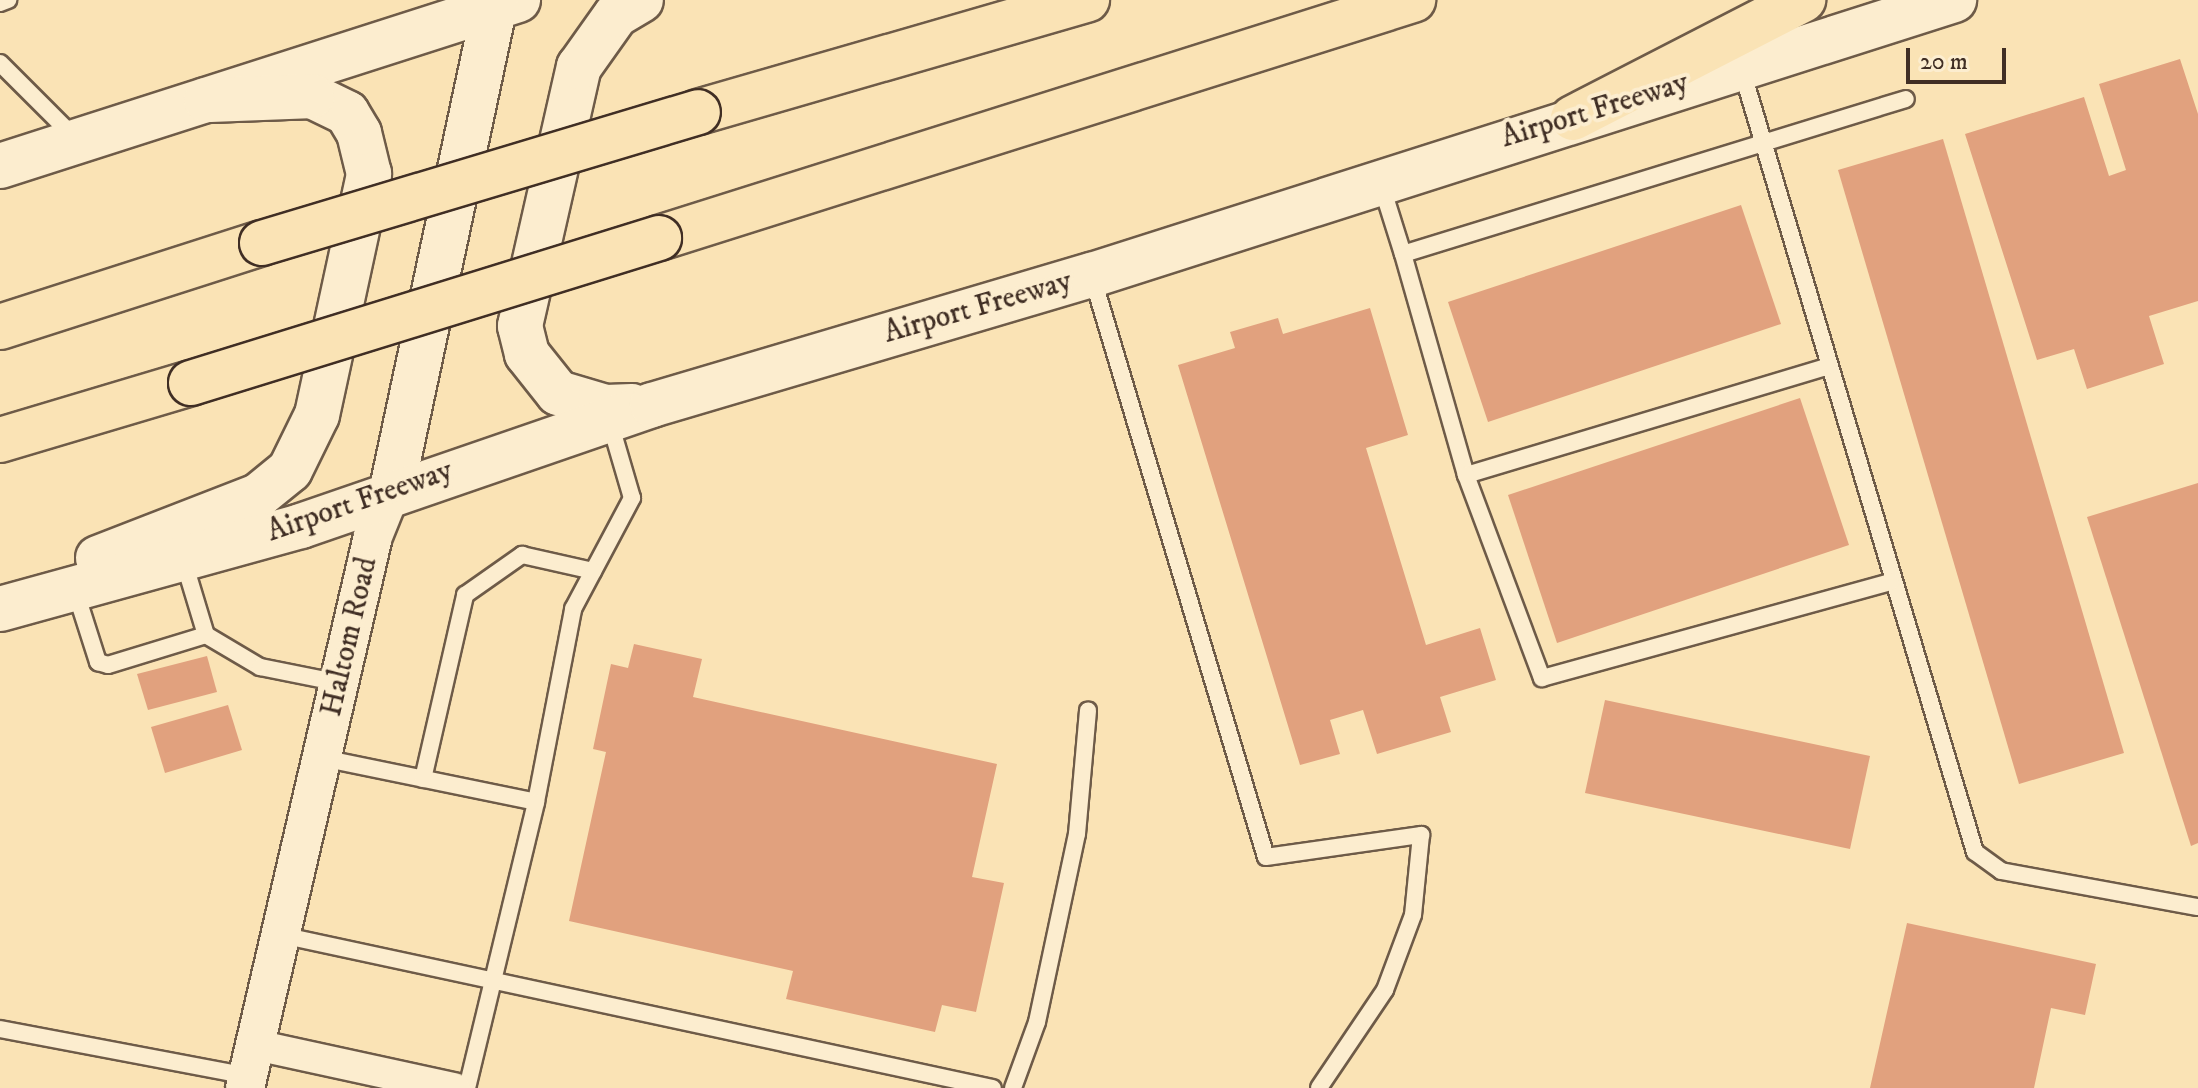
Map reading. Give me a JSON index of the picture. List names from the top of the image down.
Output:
{
  "streets": {
    "main road": ["Airport Freeway", "Haltom Road"]
  },
  "crossings": [
    ["Airport Freeway", "Haltom Road"]
  ],
  "scale_bar": "20 m"
}
